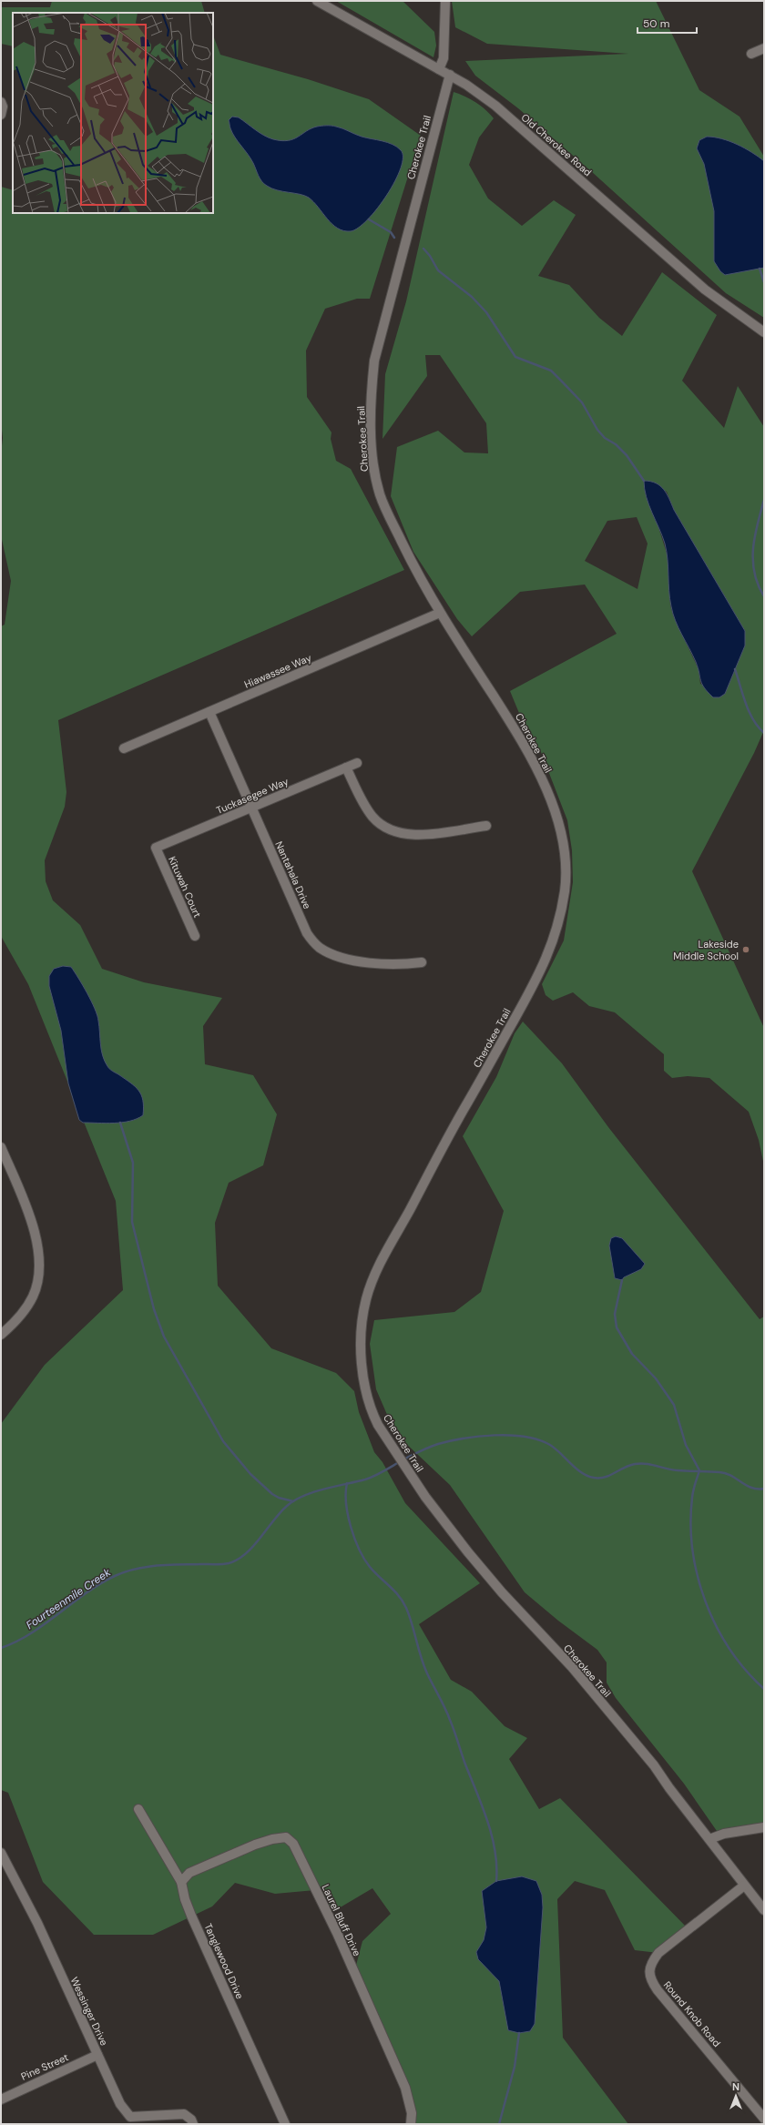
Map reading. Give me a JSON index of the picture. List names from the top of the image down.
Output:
{
  "streets": {
    "street": [
      "Old Cherokee Road",
      "Cherokee Trail",
      "Hiawassee Way",
      "Tuckasegee Way",
      "Nantahala Drive",
      "Kituwah Court",
      "Laurel Bluff Drive",
      "Tanglewood Drive",
      "Wessinger Drive",
      "Round Knob Road",
      "Pine Street"
    ]
  },
  "crossings": [
    ["Old Cherokee Road", "Cherokee Trail"],
    ["Cherokee Trail", "Hiawassee Way"],
    ["Cherokee Trail", "Round Knob Road"],
    ["Hiawassee Way", "Nantahala Drive"],
    ["Tuckasegee Way", "Nantahala Drive"],
    ["Tuckasegee Way", "Kituwah Court"],
    ["Laurel Bluff Drive", "Tanglewood Drive"],
    ["Wessinger Drive", "Pine Street"]
  ],
  "water": ["Fourteenmile Creek"],
  "places": ["Lakeside Middle School"],
  "scale_bar": "50 m",
  "north": "top"
}
